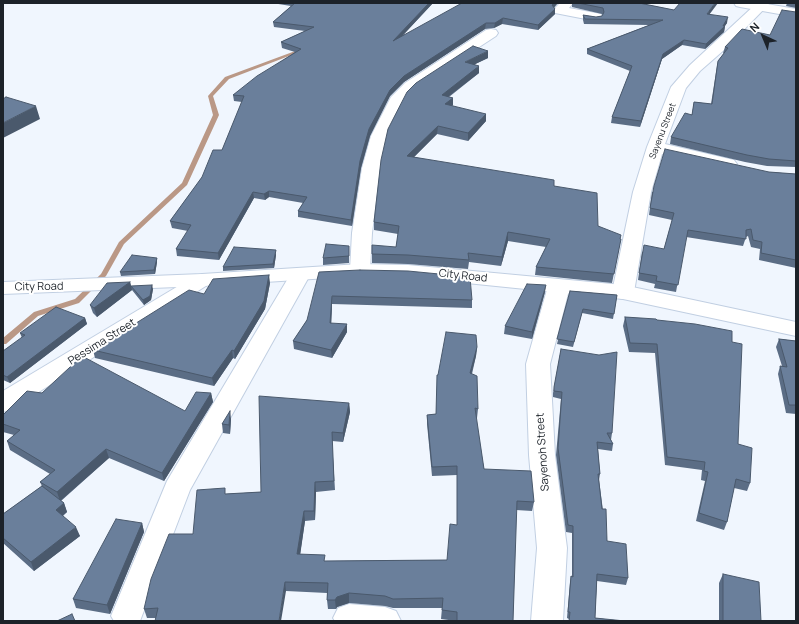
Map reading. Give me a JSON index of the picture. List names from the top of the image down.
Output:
{
  "streets": {
    "main road": [
      "Sayenu Street",
      "City Road",
      "Pessima Street",
      "Sayenoh Street"
    ]
  },
  "crossings": [
    ["Sayenu Street", "City Road"],
    ["City Road", "Pessima Street"],
    ["City Road", "Sayenoh Street"]
  ],
  "north": "top left"
}
